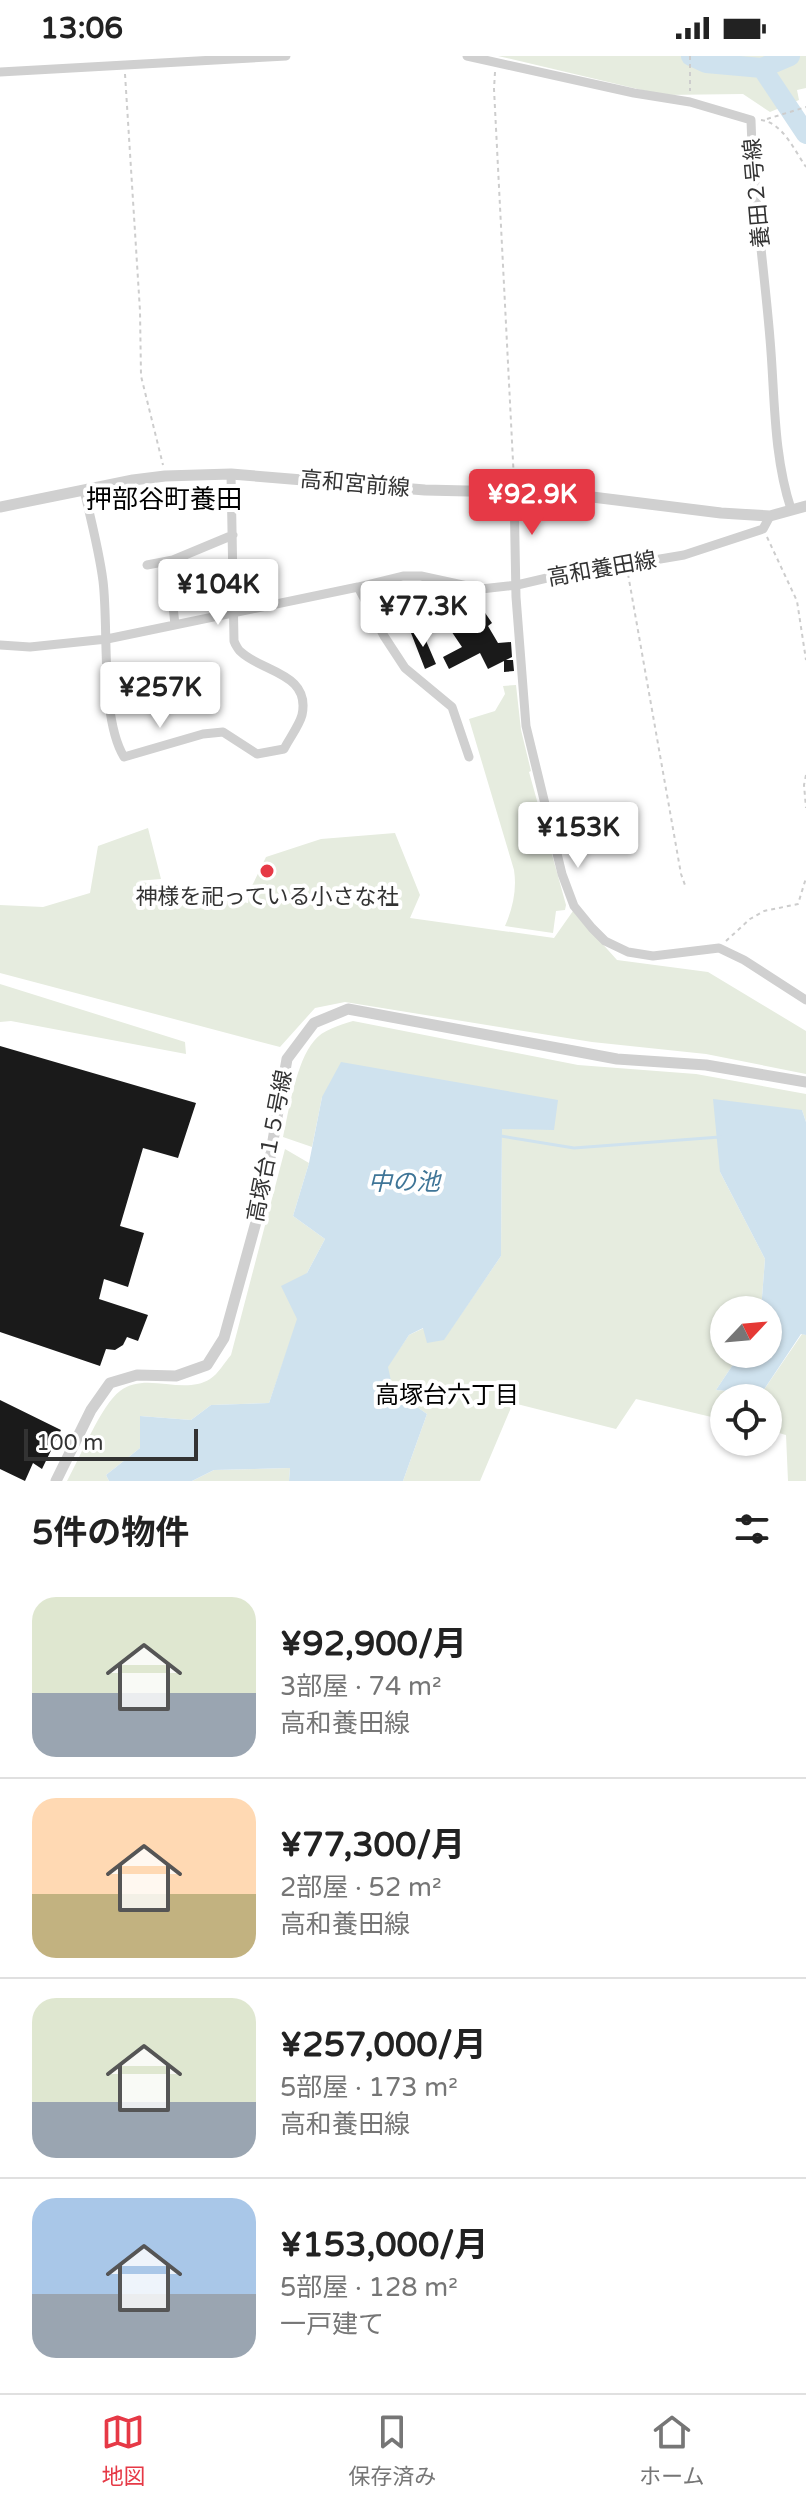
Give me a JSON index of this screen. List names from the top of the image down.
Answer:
{
  "streets": {
    "street": [
      "養田２号線",
      "高和宮前線",
      "高和養田線",
      "高塚台１５号線"
    ]
  },
  "crossings": [
    ["養田２号線", "高和宮前線"]
  ],
  "districts": ["押部谷町養田", "高塚台六丁目"],
  "water": ["中の池"],
  "places": ["神様を祀っている小さな社"],
  "scale_bar": "100 m",
  "north": "top right",
  "page": {
    "status": "13:06",
    "price": [
      "¥92.9K",
      "¥104K",
      "¥77.3K",
      "¥257K",
      "¥153K"
    ],
    "scale": "100 m",
    "heading": "5件の物件",
    "list": [
      {
        "name": "¥92,900/月",
        "note": "3部屋 · 74 m² · 高和養田線"
      },
      {
        "name": "¥77,300/月",
        "note": "2部屋 · 52 m² · 高和養田線"
      },
      {
        "name": "¥257,000/月",
        "note": "5部屋 · 173 m² · 高和養田線"
      },
      {
        "name": "¥153,000/月",
        "note": "5部屋 · 128 m² · 一戸建て"
      }
    ],
    "tabs": ["地図", "保存済み", "ホーム"]
  }
}
